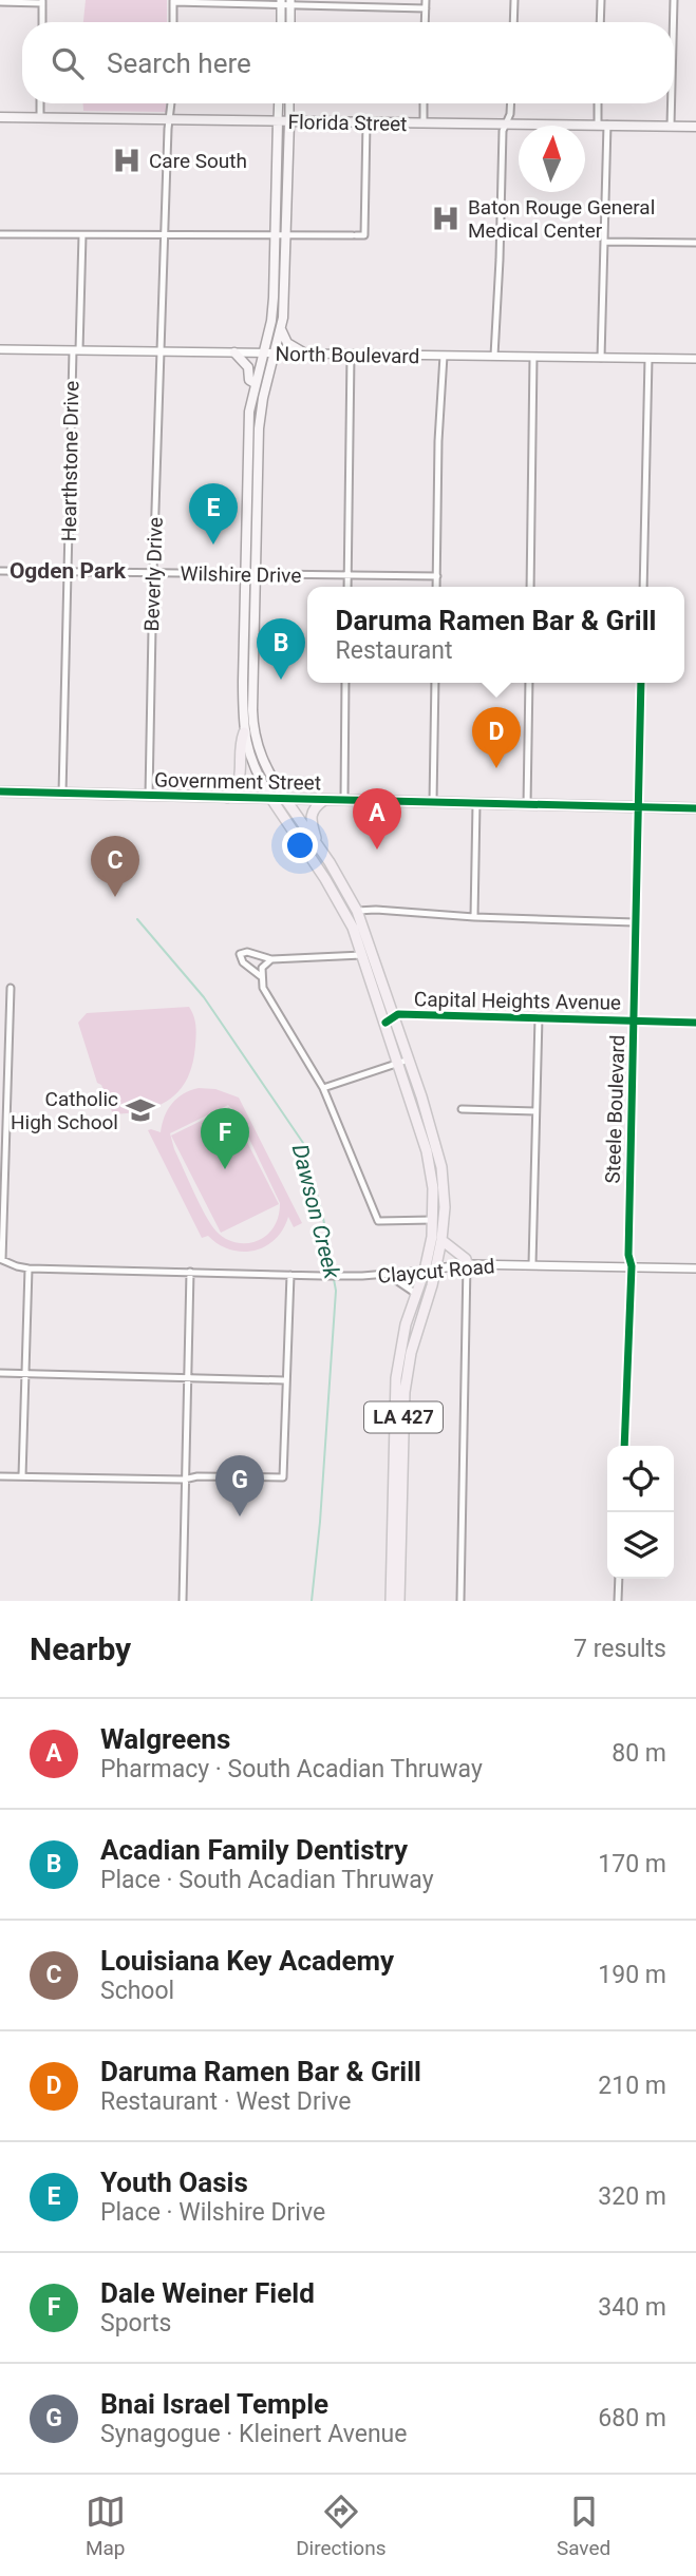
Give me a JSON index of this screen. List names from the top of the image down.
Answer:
{
  "streets": {
    "main road": ["Florida Street", "Government Street", "LA 427"],
    "street": [
      "North Boulevard",
      "Hearthstone Drive",
      "Beverly Drive",
      "Wilshire Drive",
      "Capital Heights Avenue",
      "Steele Boulevard",
      "Claycut Road"
    ]
  },
  "crossings": [
    ["Florida Street", "Beverly Drive"],
    ["North Boulevard", "Hearthstone Drive"],
    ["North Boulevard", "Beverly Drive"],
    ["North Boulevard", "LA 427"],
    ["Hearthstone Drive", "Wilshire Drive"],
    ["Hearthstone Drive", "Government Street"],
    ["Beverly Drive", "Wilshire Drive"],
    ["Beverly Drive", "Government Street"],
    ["Wilshire Drive", "LA 427"],
    ["Government Street", "Steele Boulevard"],
    ["Government Street", "LA 427"],
    ["Capital Heights Avenue", "Steele Boulevard"],
    ["Capital Heights Avenue", "LA 427"],
    ["Steele Boulevard", "Claycut Road"],
    ["Claycut Road", "LA 427"]
  ],
  "districts": ["Ogden Park"],
  "water": ["Dawson Creek"],
  "places": {
    "hospital": ["Care South", "Baton Rouge General Medical Center"],
    "school or university": ["Catholic High School"]
  },
  "north": "top",
  "page": {
    "search": "Search here",
    "pins": [
      "E",
      "B",
      "D",
      "A",
      "C",
      "F",
      "G"
    ],
    "popup": ["Daruma Ramen Bar & Grill", "Restaurant"],
    "heading": ["Nearby", "7 results"],
    "list": [
      {
        "mark": "A",
        "name": "Walgreens",
        "note": "Pharmacy · South Acadian Thruway",
        "value": "80 m"
      },
      {
        "mark": "B",
        "name": "Acadian Family Dentistry",
        "note": "Place · South Acadian Thruway",
        "value": "170 m"
      },
      {
        "mark": "C",
        "name": "Louisiana Key Academy",
        "note": "School",
        "value": "190 m"
      },
      {
        "mark": "D",
        "name": "Daruma Ramen Bar & Grill",
        "note": "Restaurant · West Drive",
        "value": "210 m"
      },
      {
        "mark": "E",
        "name": "Youth Oasis",
        "note": "Place · Wilshire Drive",
        "value": "320 m"
      },
      {
        "mark": "F",
        "name": "Dale Weiner Field",
        "note": "Sports",
        "value": "340 m"
      },
      {
        "mark": "G",
        "name": "Bnai Israel Temple",
        "note": "Synagogue · Kleinert Avenue",
        "value": "680 m"
      }
    ],
    "nav": ["Map", "Directions", "Saved"]
  }
}
